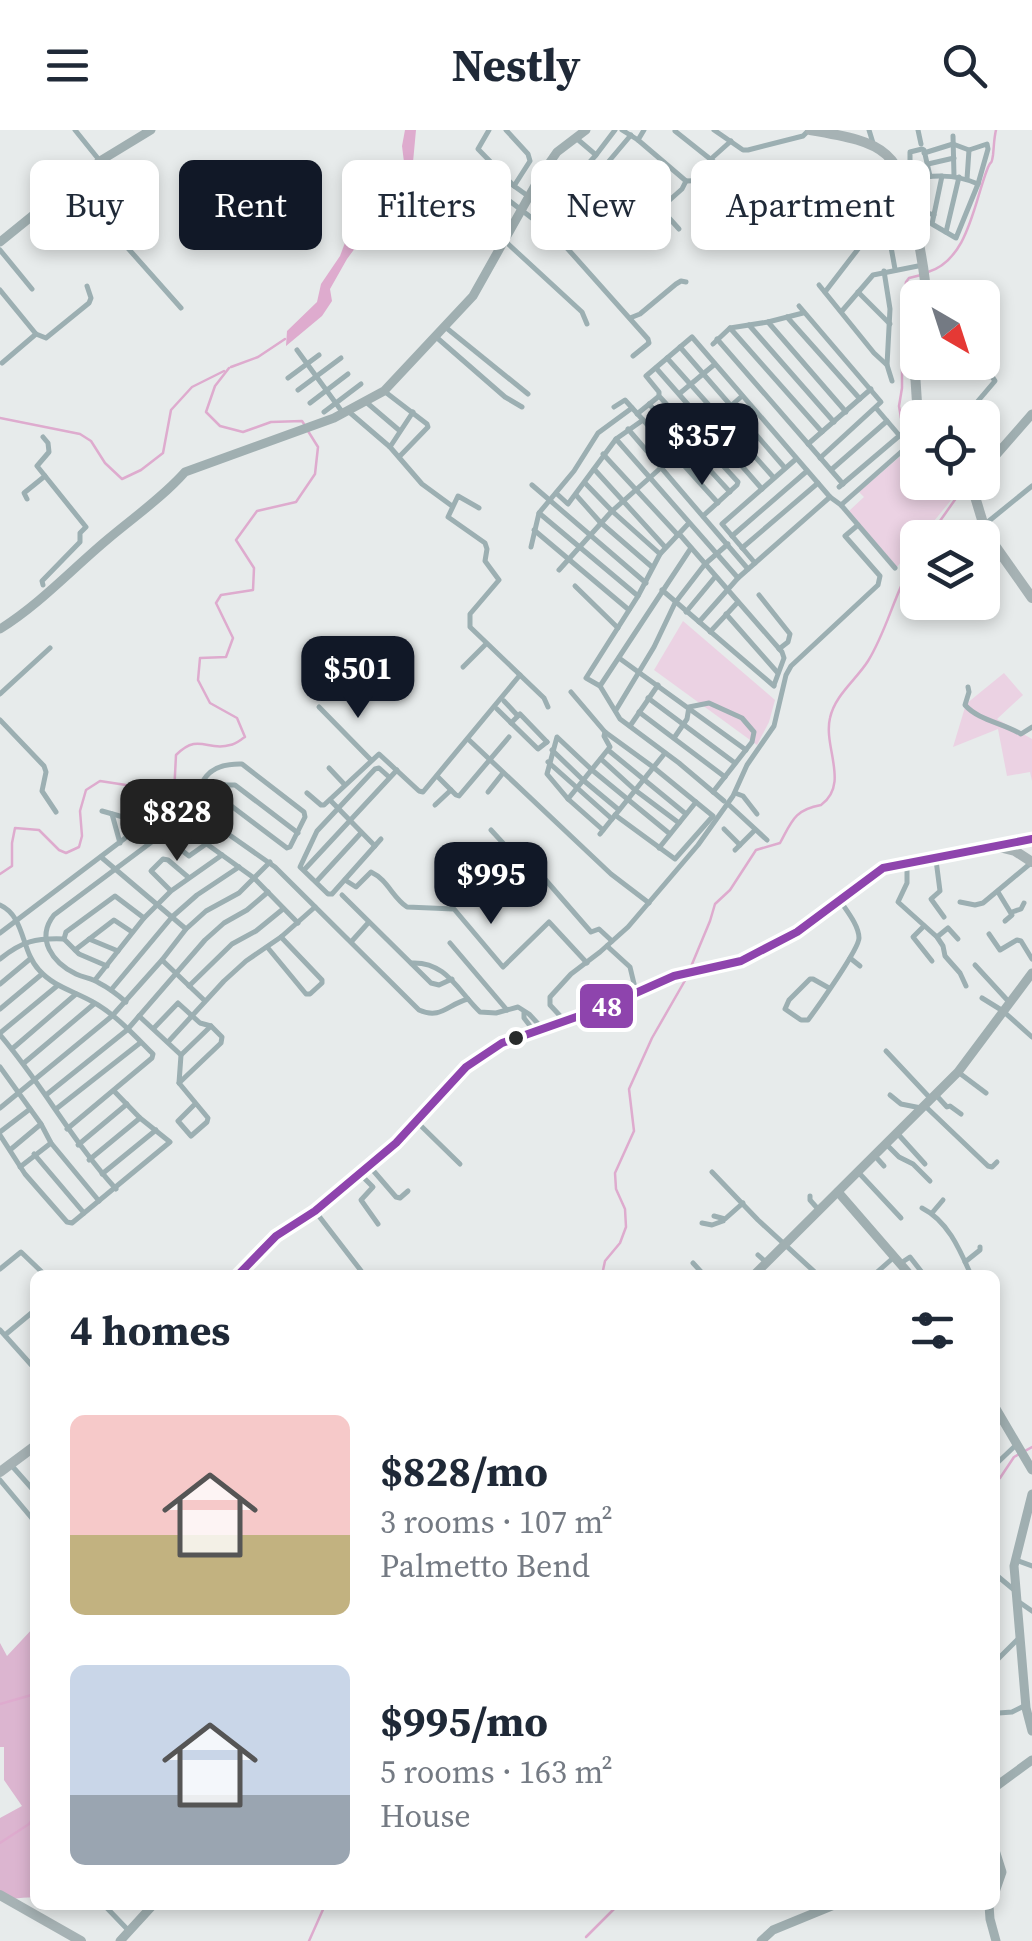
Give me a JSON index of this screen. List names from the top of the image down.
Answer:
{
  "lines": ["transit line 48"],
  "north": "bottom right",
  "page": {
    "header": "Nestly",
    "chip": [
      "Buy",
      "Rent",
      "Filters",
      "New",
      "Apartment"
    ],
    "price": [
      "$357",
      "$501",
      "$828",
      "$995"
    ],
    "heading": "4 homes",
    "list": [
      {
        "name": "$828/mo",
        "note": "3 rooms · 107 m² · Palmetto Bend"
      },
      {
        "name": "$995/mo",
        "note": "5 rooms · 163 m² · House"
      }
    ]
  }
}
